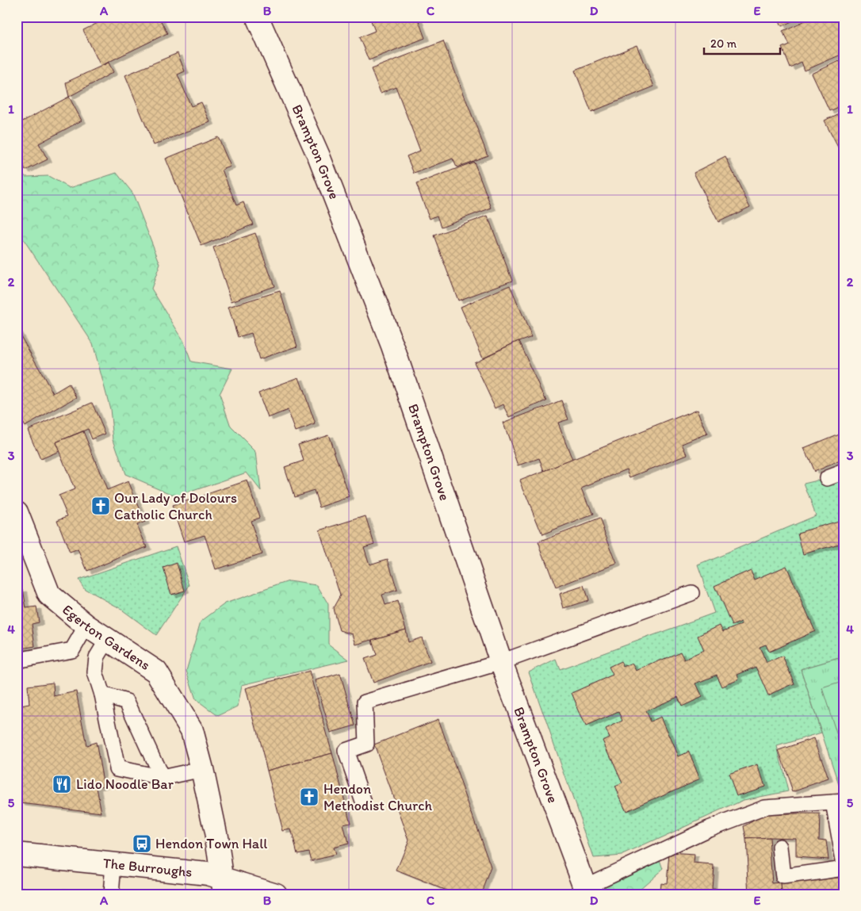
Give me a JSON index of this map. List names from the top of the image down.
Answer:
{
  "streets": {
    "street": ["Brampton Grove", "Egerton Gardens", "The Burroughs"]
  },
  "crossings": [
    ["Egerton Gardens", "The Burroughs"]
  ],
  "places": {
    "church": ["Our Lady of Dolours Catholic Church", "Hendon Methodist Church"],
    "restaurant": ["Lido Noodle Bar"],
    "bus stop": ["Hendon Town Hall"]
  },
  "scale_bar": "20 m",
  "grid": {
    "columns": [
      "A",
      "B",
      "C",
      "D",
      "E"
    ],
    "rows": [
      "1",
      "2",
      "3",
      "4",
      "5"
    ]
  }
}
